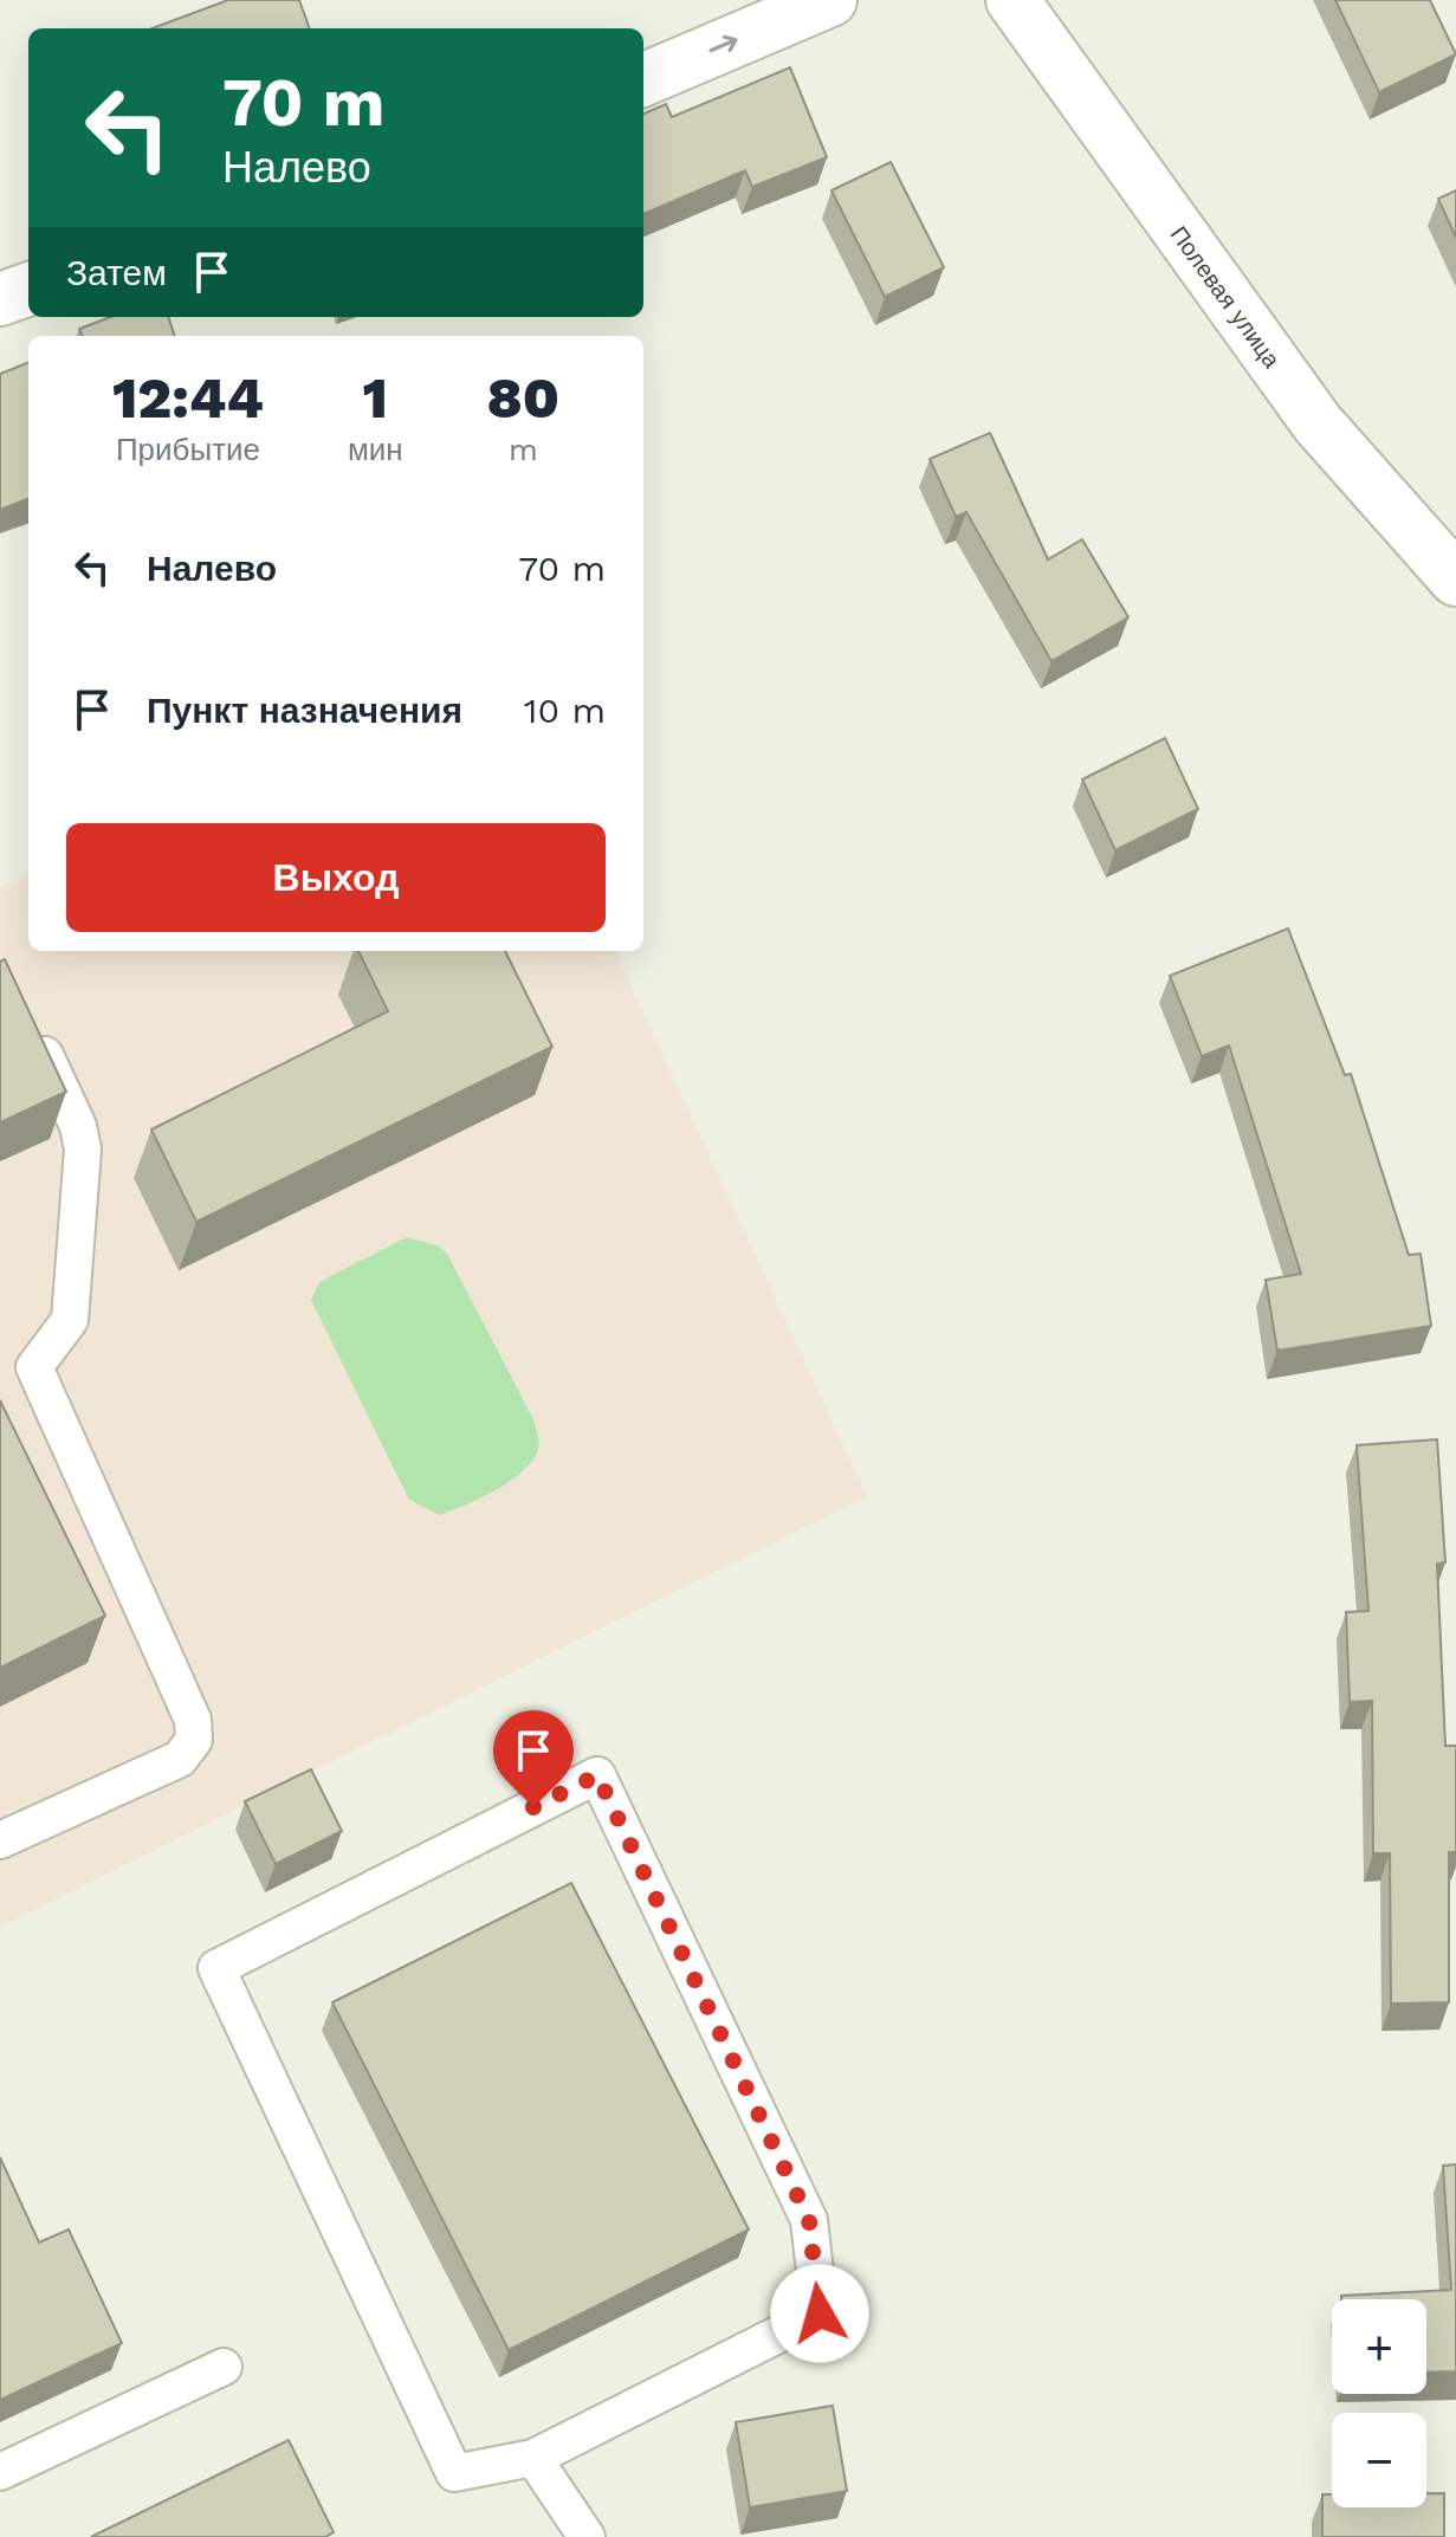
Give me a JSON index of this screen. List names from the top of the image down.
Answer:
{
  "streets": {
    "street": ["Полевая улица"]
  },
  "page": {
    "turn": ["70 m", "Налево"],
    "then": "Затем",
    "eta": [
      "12:44",
      "Прибытие",
      "1",
      "мин",
      "80",
      "m"
    ],
    "list": [
      {
        "name": "Налево",
        "value": "70 m"
      },
      {
        "name": "Пункт назначения",
        "value": "10 m"
      }
    ],
    "buttons": "Выход",
    "map_buttons": ["+", "−"]
  }
}
